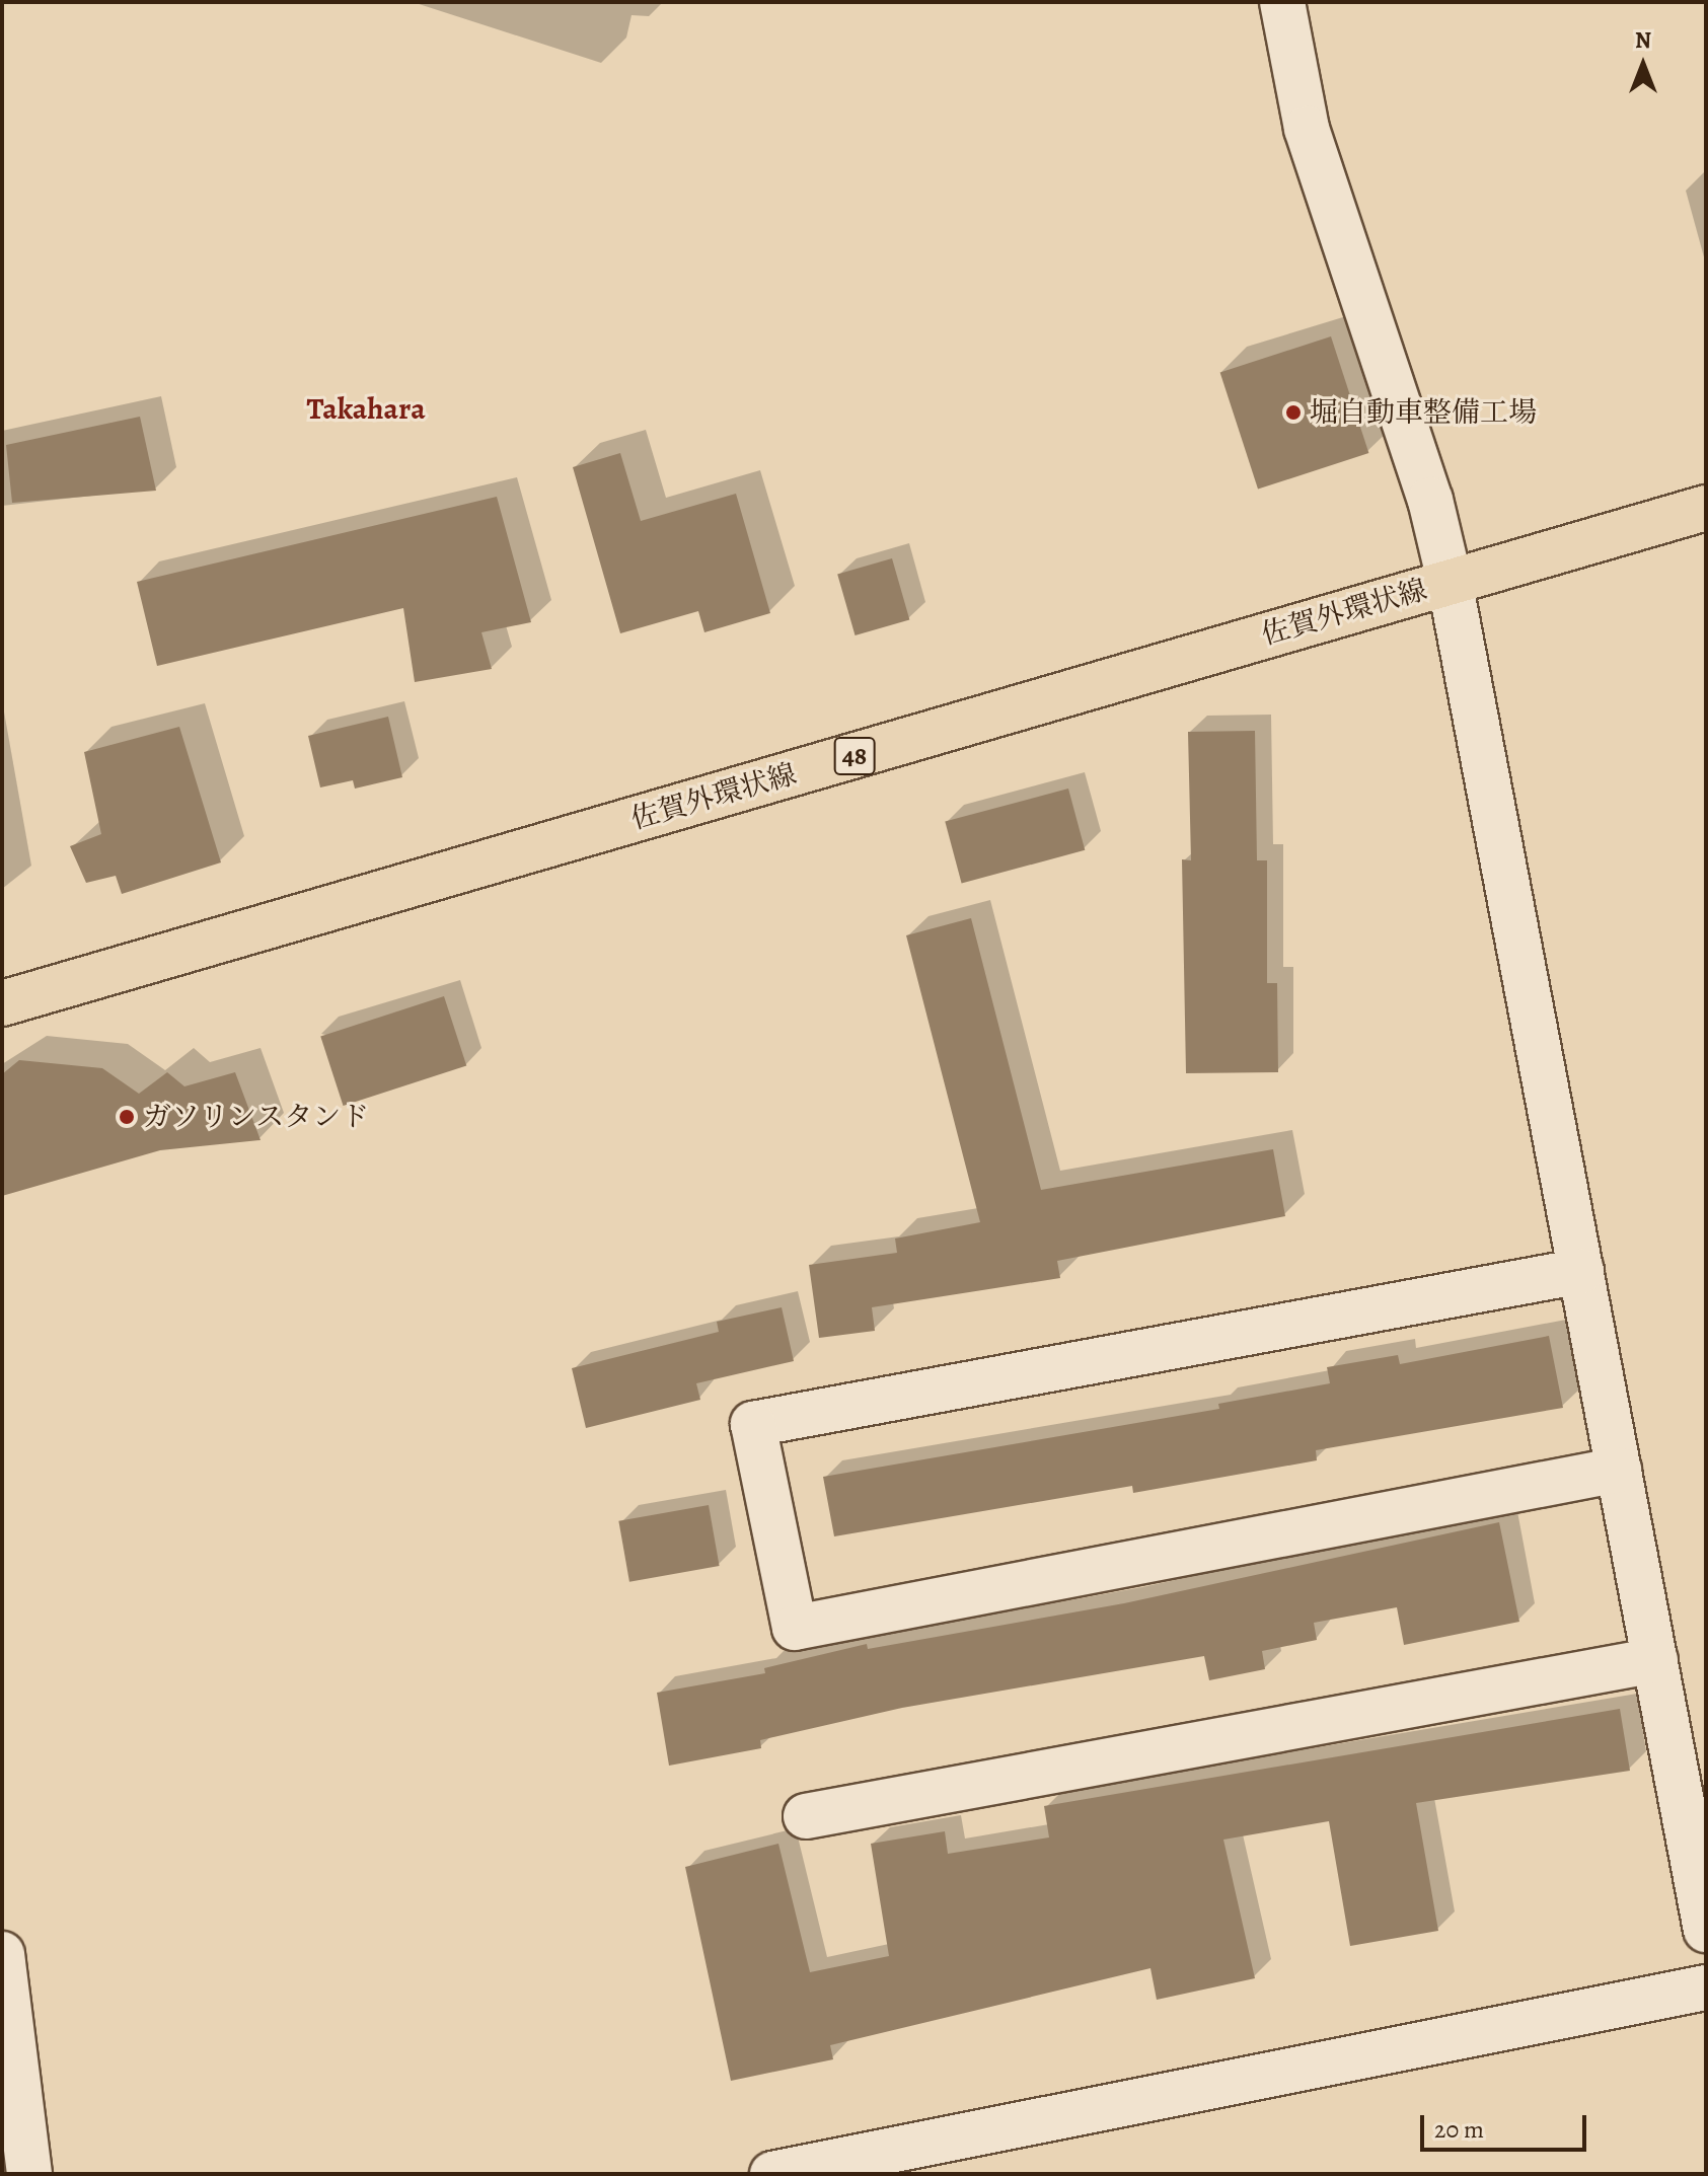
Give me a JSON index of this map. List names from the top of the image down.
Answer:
{
  "streets": {
    "main road": ["佐賀外環状線", "48"]
  },
  "districts": ["Takahara"],
  "places": ["堀自動車整備工場", "ガソリンスタンド"],
  "scale_bar": "20 m",
  "north": "top"
}
